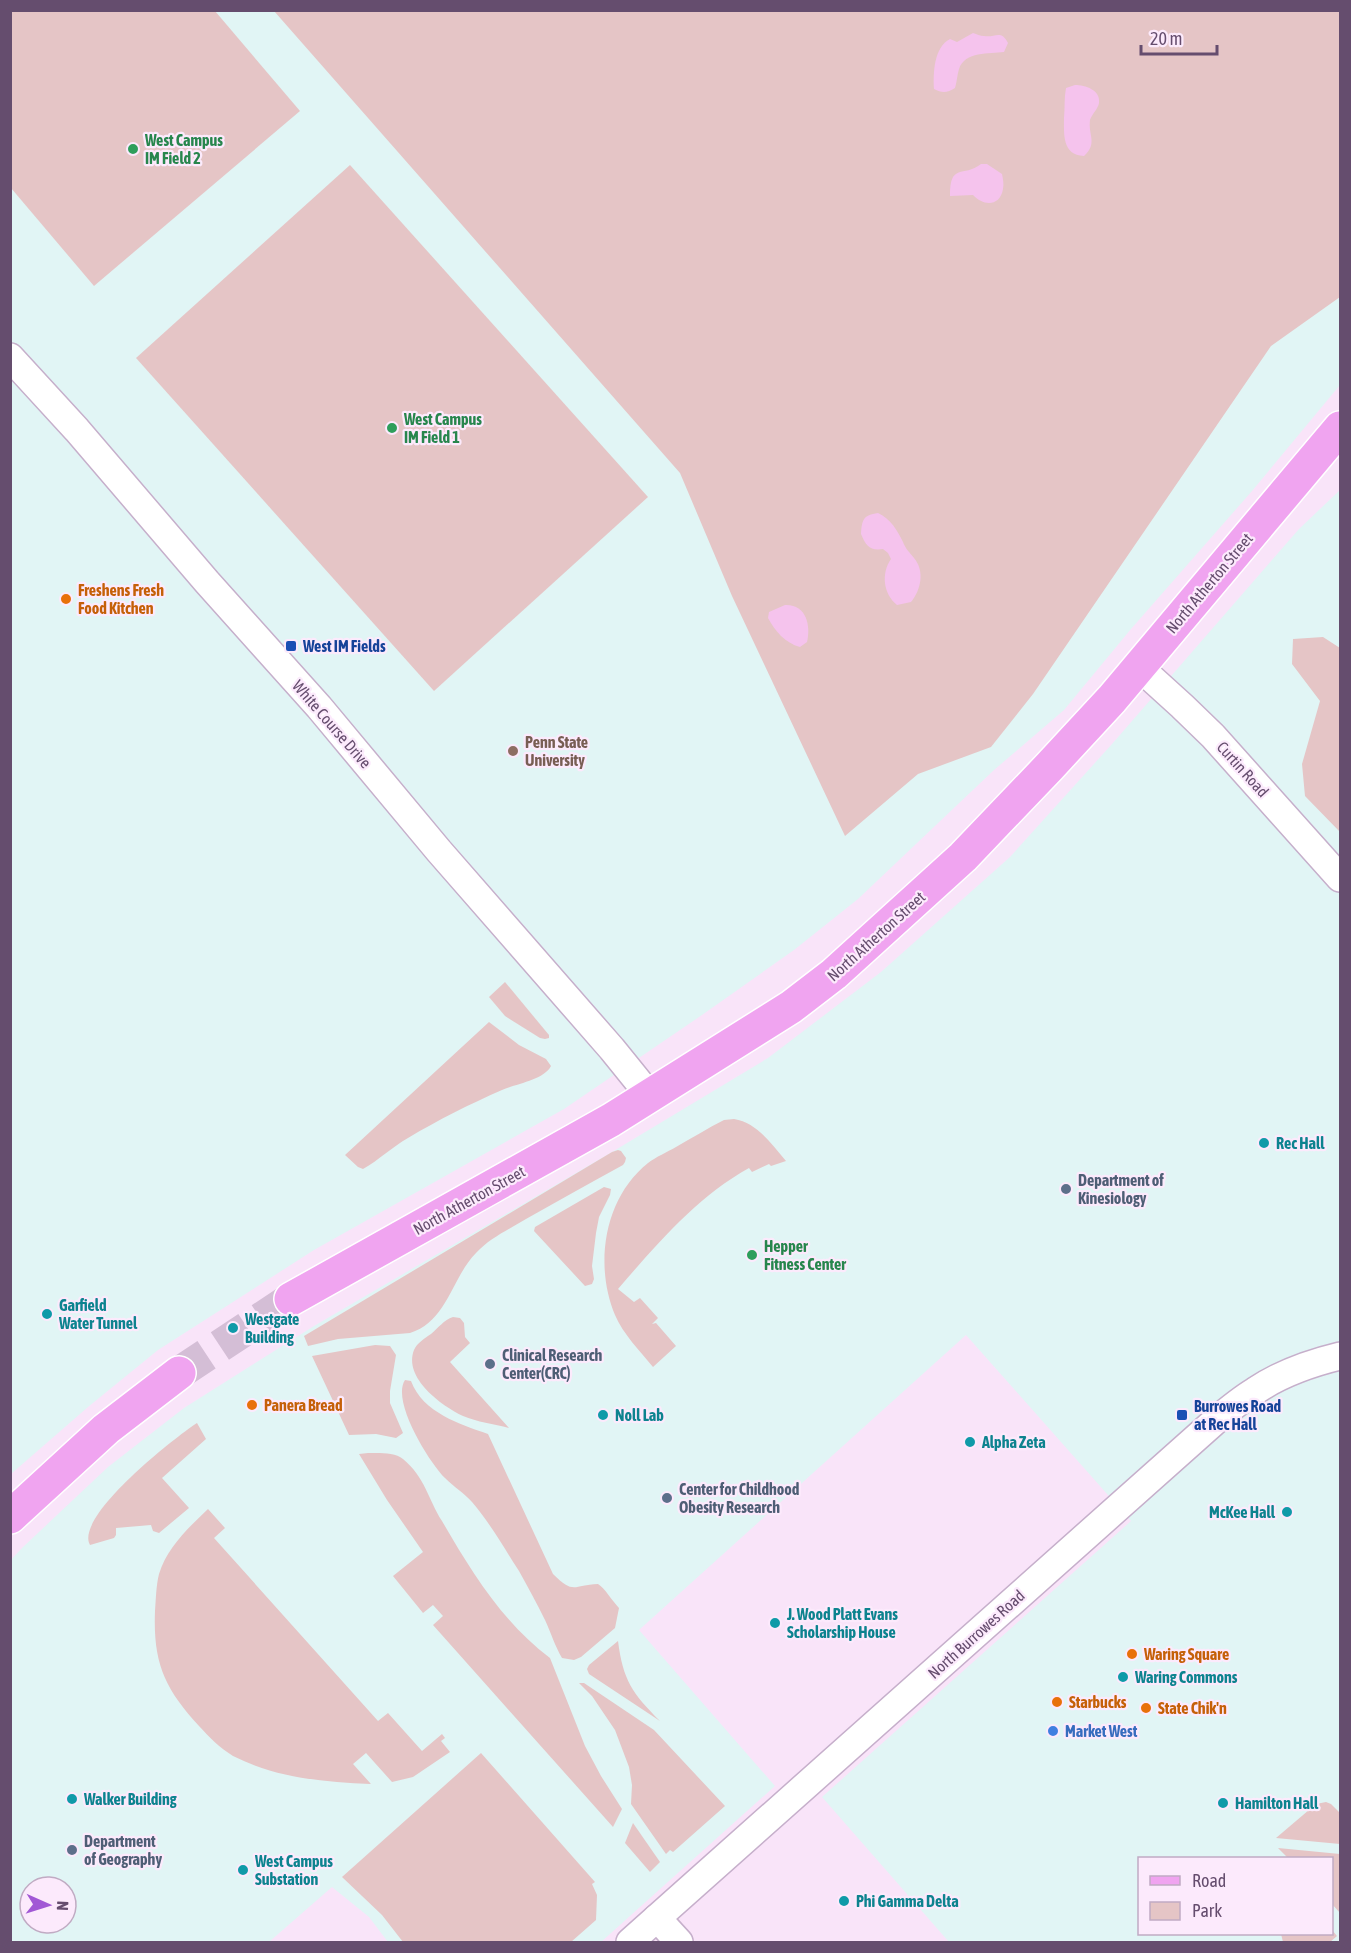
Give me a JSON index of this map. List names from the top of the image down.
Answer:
{
  "streets": {
    "main road": ["North Atherton Street"],
    "street": ["White Course Drive", "Curtin Road", "North Burrowes Road"]
  },
  "crossings": [
    ["North Atherton Street", "White Course Drive"],
    ["North Atherton Street", "Curtin Road"]
  ],
  "places": {
    "other": [
      "West Campus IM Field 2",
      "West Campus IM Field 1",
      "Freshens Fresh Food Kitchen",
      "Penn State University",
      "Rec Hall",
      "Department of Kinesiology",
      "Hepper Fitness Center",
      "Garfield Water Tunnel",
      "Westgate Building",
      "Clinical Research Center(CRC)",
      "Panera Bread",
      "Noll Lab",
      "Alpha Zeta",
      "Center for Childhood Obesity Research",
      "McKee Hall",
      "J. Wood Platt Evans Scholarship House",
      "Waring Square",
      "Waring Commons",
      "Starbucks",
      "State Chik'n",
      "Market West",
      "Walker Building",
      "Hamilton Hall",
      "Department of Geography",
      "West Campus Substation",
      "Phi Gamma Delta"
    ],
    "transit": ["West IM Fields", "Burrowes Road at Rec Hall"]
  },
  "legend": ["Road", "Park"],
  "scale_bar": "20 m",
  "north": "right"
}
